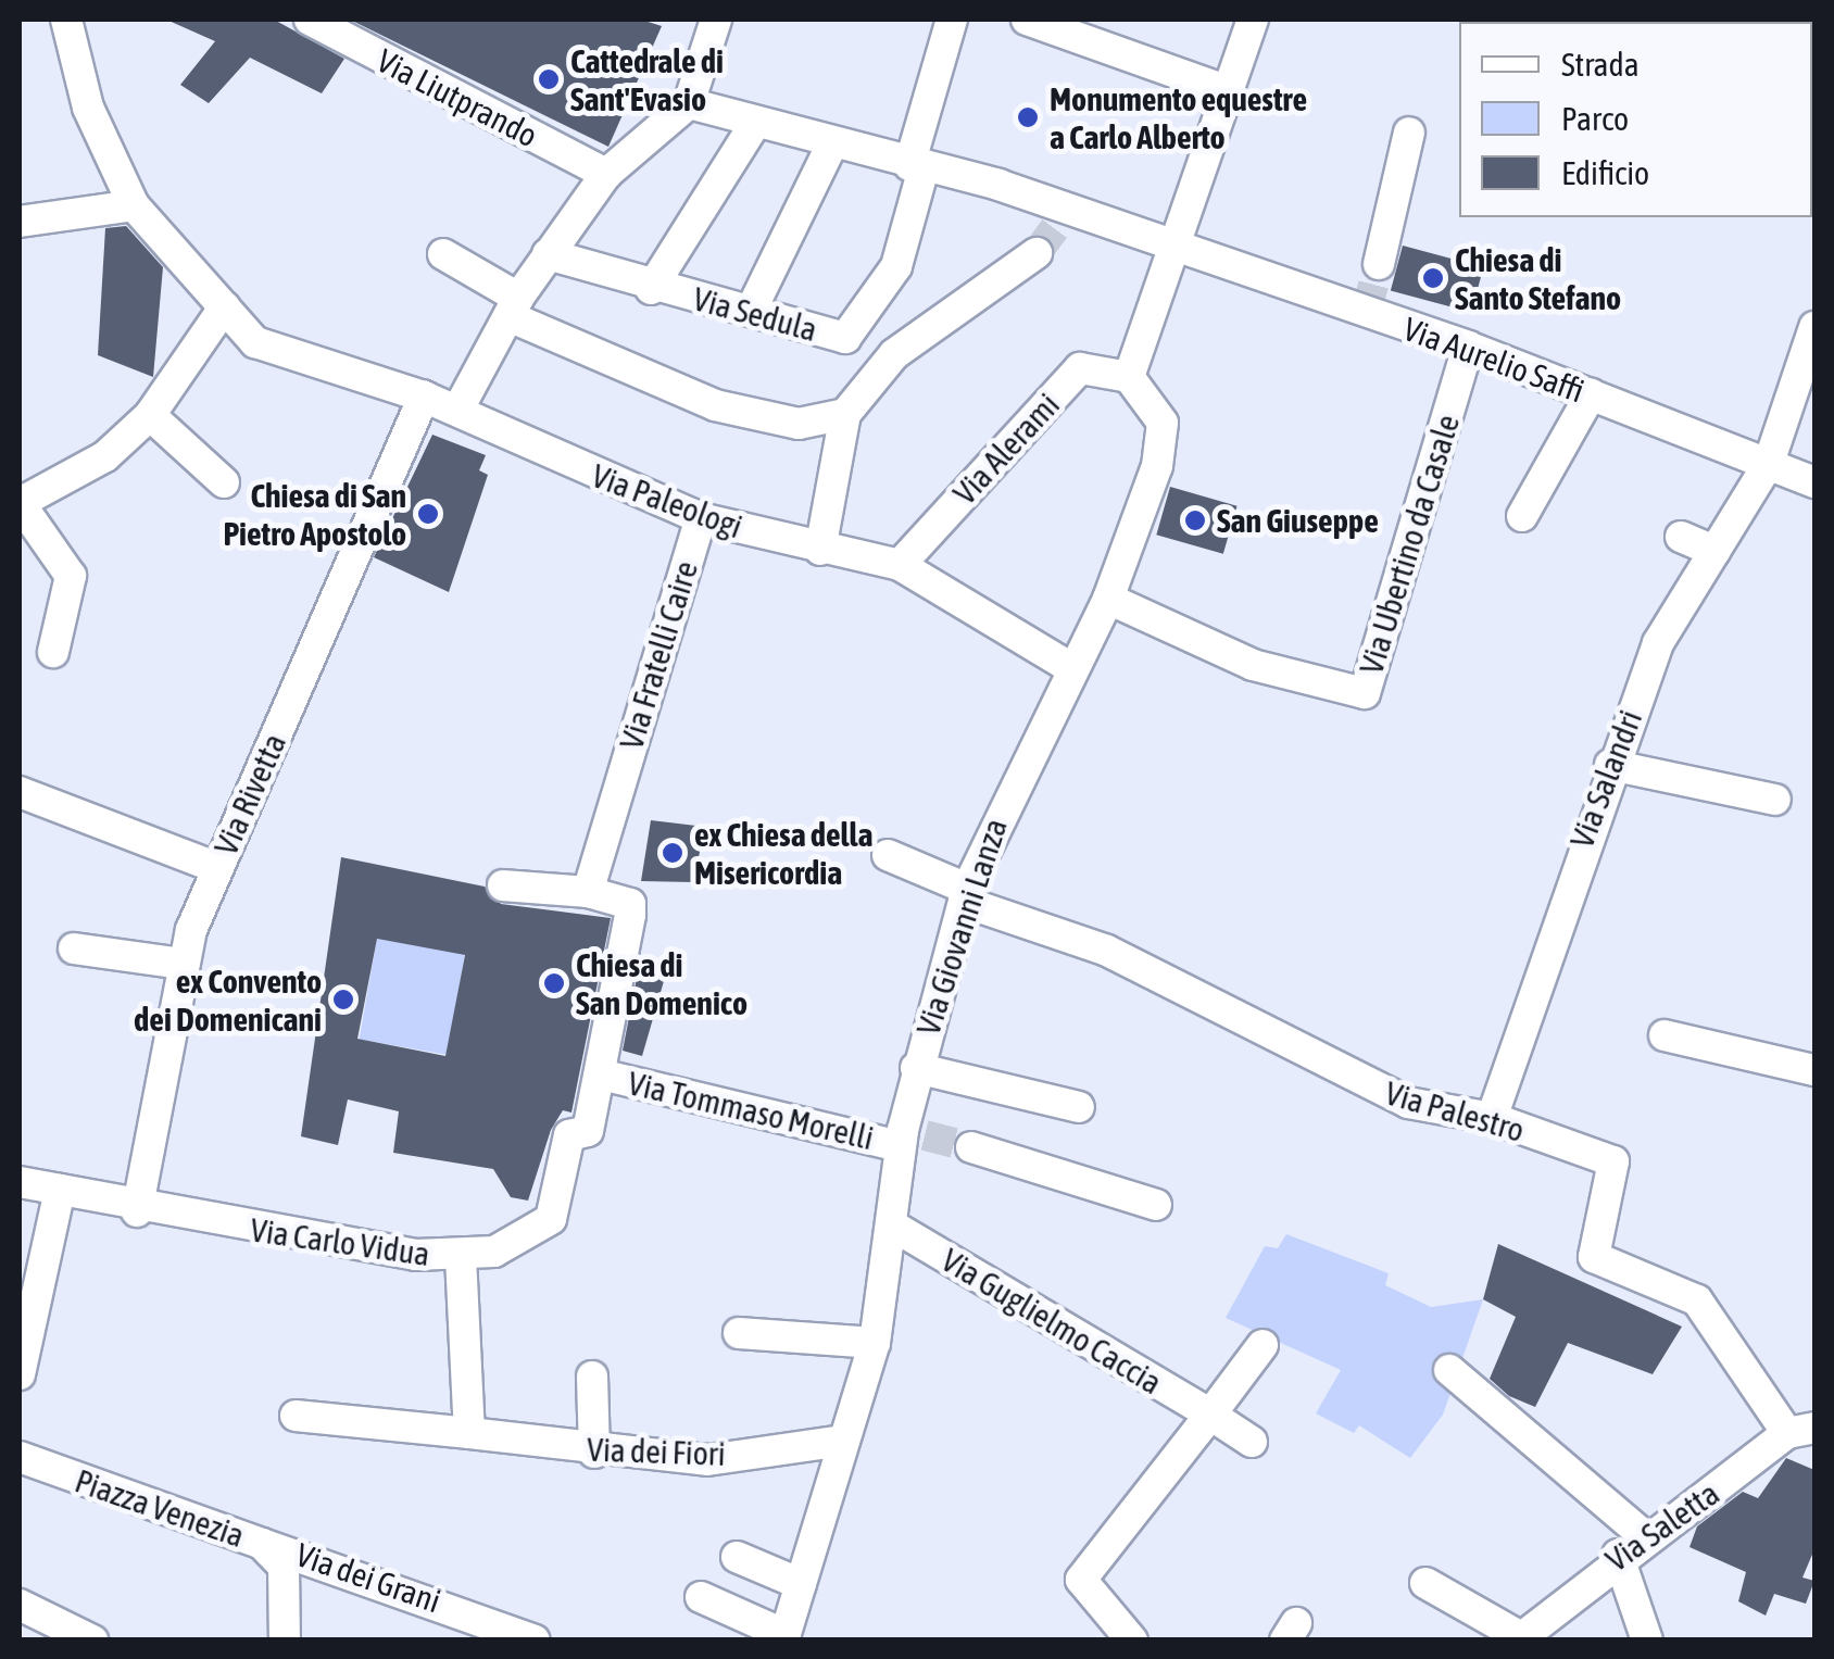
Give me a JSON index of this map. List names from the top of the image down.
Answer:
{
  "streets": {
    "street": [
      "Via Liutprando",
      "Via Sedula",
      "Via Aurelio Saffi",
      "Via Alerami",
      "Via Paleologi",
      "Via Ubertino da Casale",
      "Via Fratelli Caire",
      "Via Salandri",
      "Via Rivetta",
      "Via Giovanni Lanza",
      "Via Tommaso Morelli",
      "Via Palestro",
      "Via Carlo Vidua",
      "Via Guglielmo Caccia",
      "Via dei Fiori",
      "Piazza Venezia",
      "Via Saletta",
      "Via dei Grani"
    ]
  },
  "crossings": [
    ["Via Sedula", "Via Aurelio Saffi"],
    ["Via Aurelio Saffi", "Via Ubertino da Casale"],
    ["Via Aurelio Saffi", "Via Salandri"],
    ["Via Alerami", "Via Paleologi"],
    ["Via Alerami", "Via Giovanni Lanza"],
    ["Via Paleologi", "Via Fratelli Caire"],
    ["Via Paleologi", "Via Rivetta"],
    ["Via Paleologi", "Via Giovanni Lanza"],
    ["Via Ubertino da Casale", "Via Giovanni Lanza"],
    ["Via Salandri", "Via Palestro"],
    ["Via Rivetta", "Via Carlo Vidua"],
    ["Via Giovanni Lanza", "Via Tommaso Morelli"],
    ["Via Giovanni Lanza", "Via Palestro"],
    ["Via Giovanni Lanza", "Via Guglielmo Caccia"],
    ["Via Giovanni Lanza", "Via dei Fiori"],
    ["Via Tommaso Morelli", "Via Carlo Vidua"],
    ["Via Palestro", "Via Saletta"],
    ["Piazza Venezia", "Via dei Grani"]
  ],
  "places": [
    "Cattedrale di Sant'Evasio",
    "Monumento equestre a Carlo Alberto",
    "Chiesa di Santo Stefano",
    "Chiesa di San Pietro Apostolo",
    "San Giuseppe",
    "ex Chiesa della Misericordia",
    "Chiesa di San Domenico",
    "ex Convento dei Domenicani"
  ],
  "legend": ["Strada", "Parco", "Edificio"]
}
